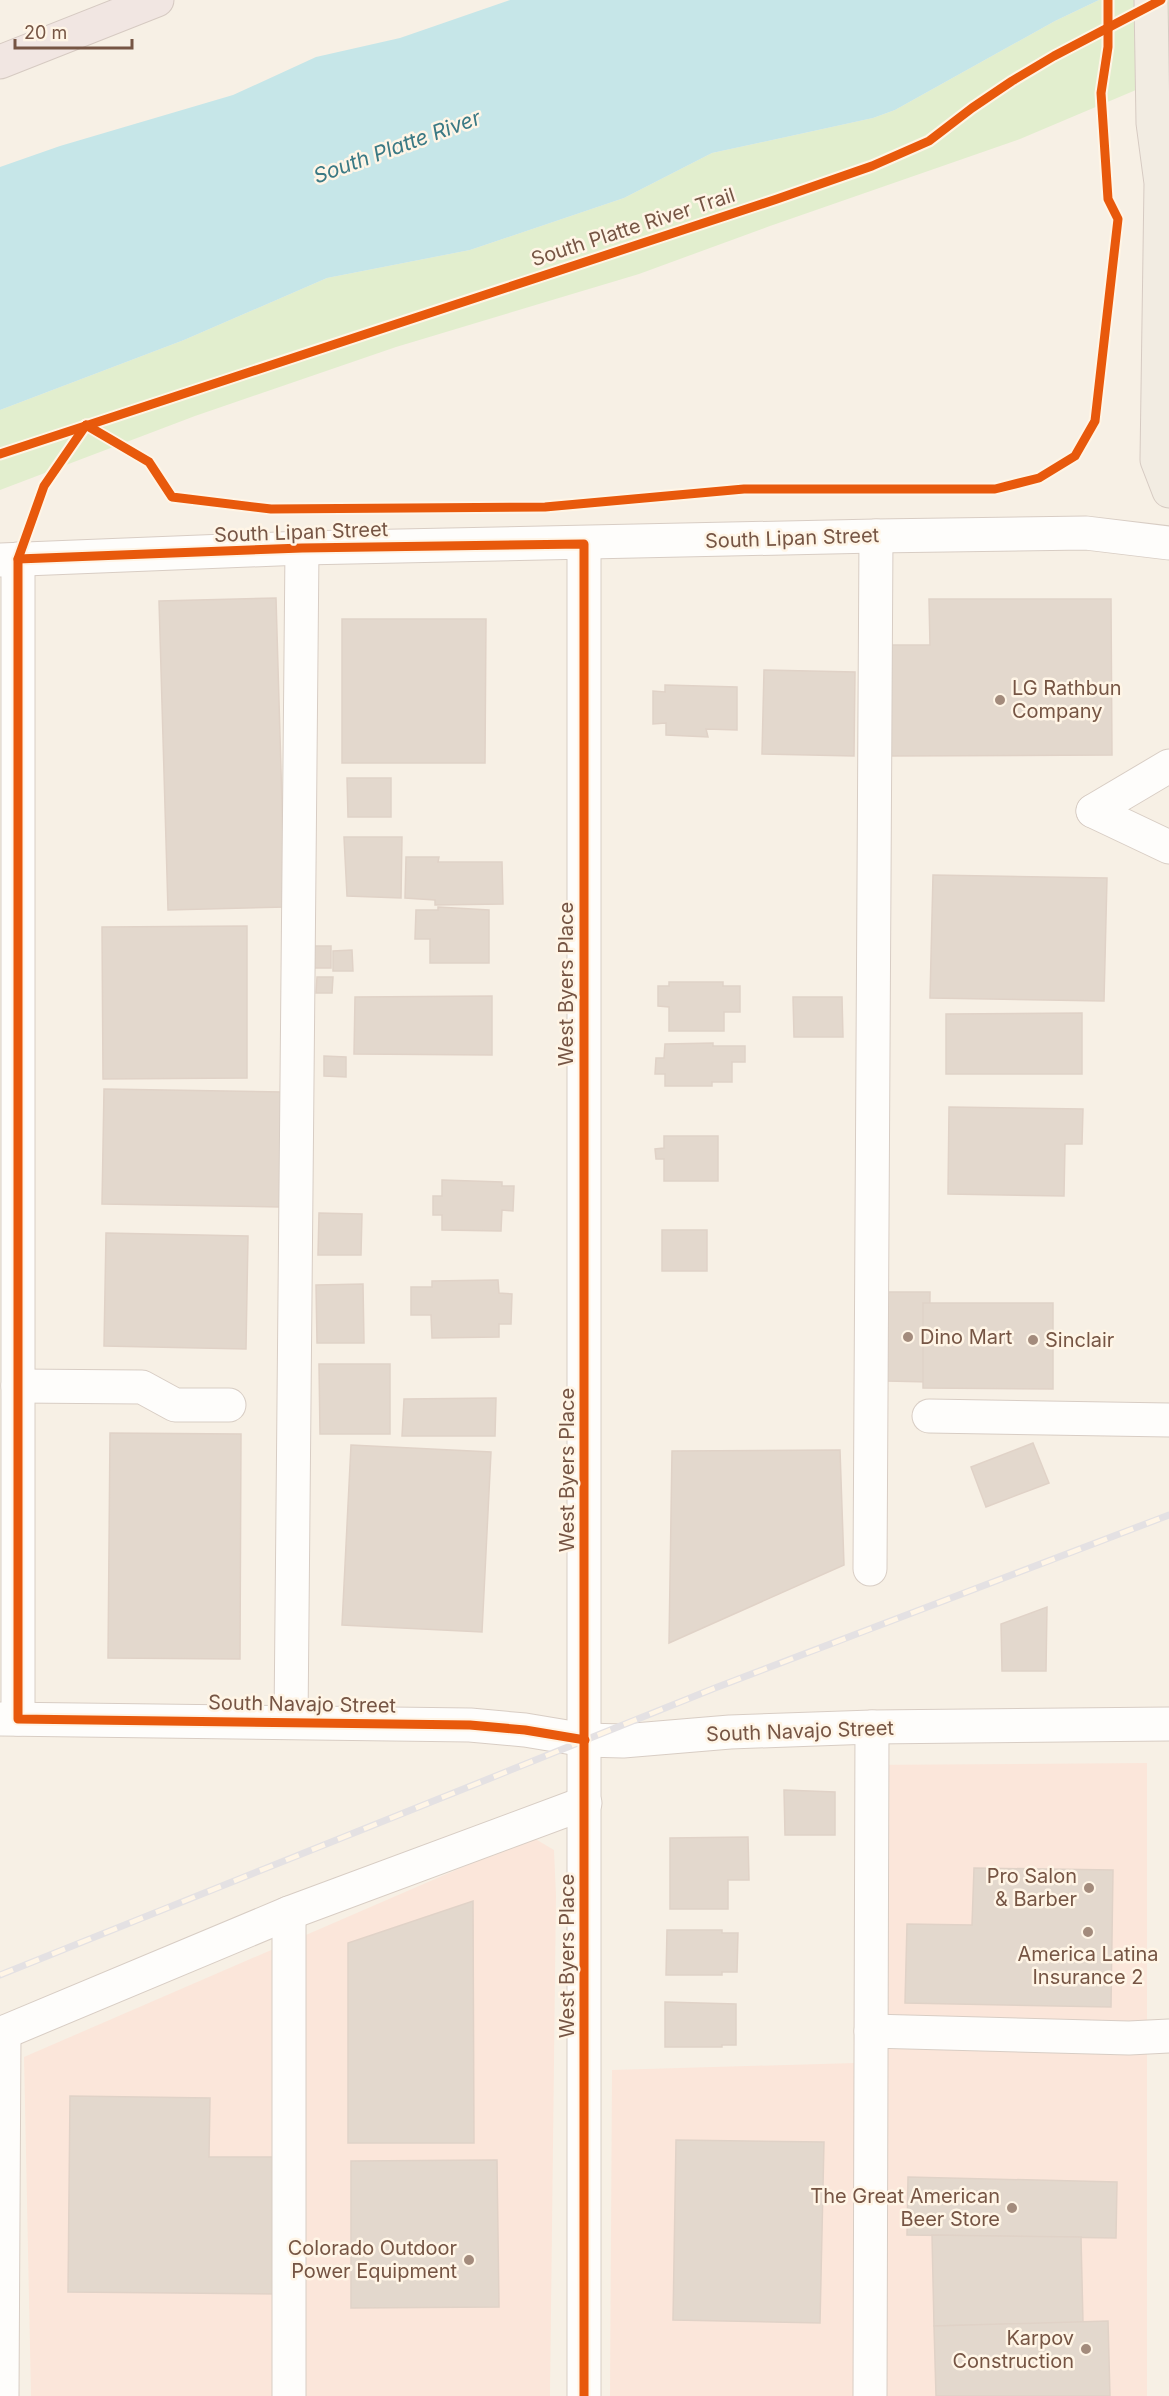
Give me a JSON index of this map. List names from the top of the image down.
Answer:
{
  "streets": {
    "street": ["South Lipan Street", "West Byers Place", "South Navajo Street"],
    "cycle path": ["South Platte River Trail"]
  },
  "crossings": [
    ["South Lipan Street", "West Byers Place"],
    ["West Byers Place", "South Navajo Street"]
  ],
  "water": ["South Platte River"],
  "places": [
    "LG Rathbun Company",
    "Dino Mart",
    "Sinclair",
    "Pro Salon & Barber",
    "America Latina Insurance 2",
    "The Great American Beer Store",
    "Colorado Outdoor Power Equipment",
    "Karpov Construction"
  ],
  "scale_bar": "20 m"
}
